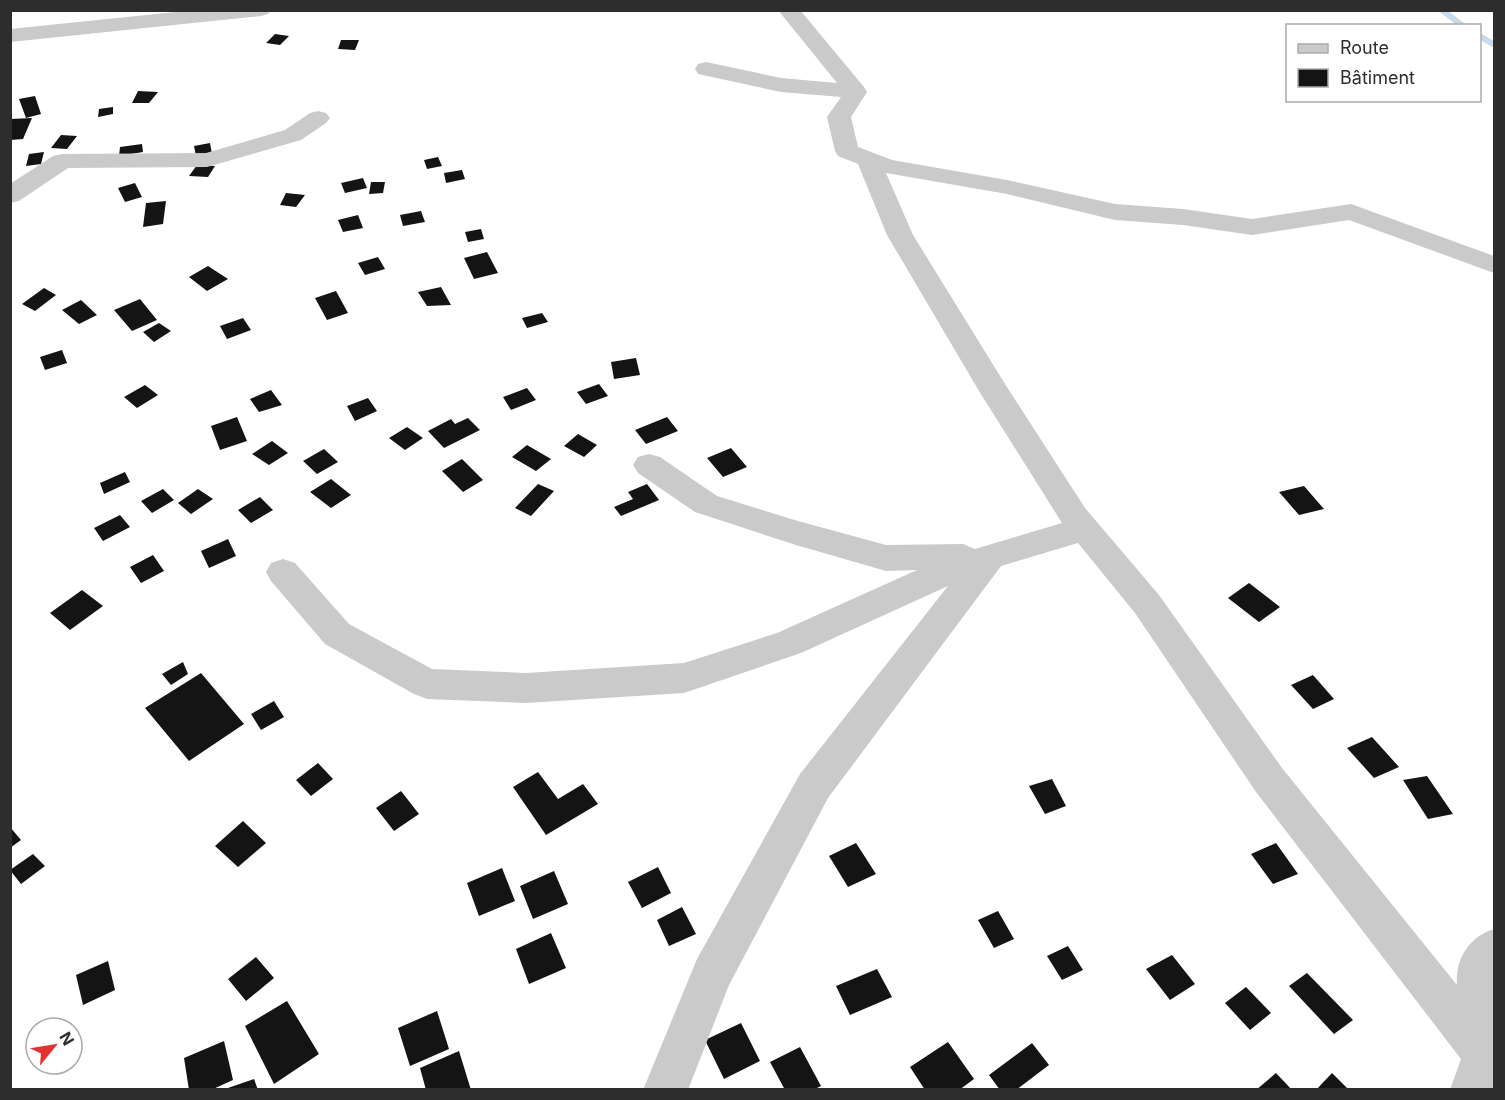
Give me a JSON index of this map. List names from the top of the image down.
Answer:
{
  "legend": ["Route", "Bâtiment"],
  "north": "top right"
}
